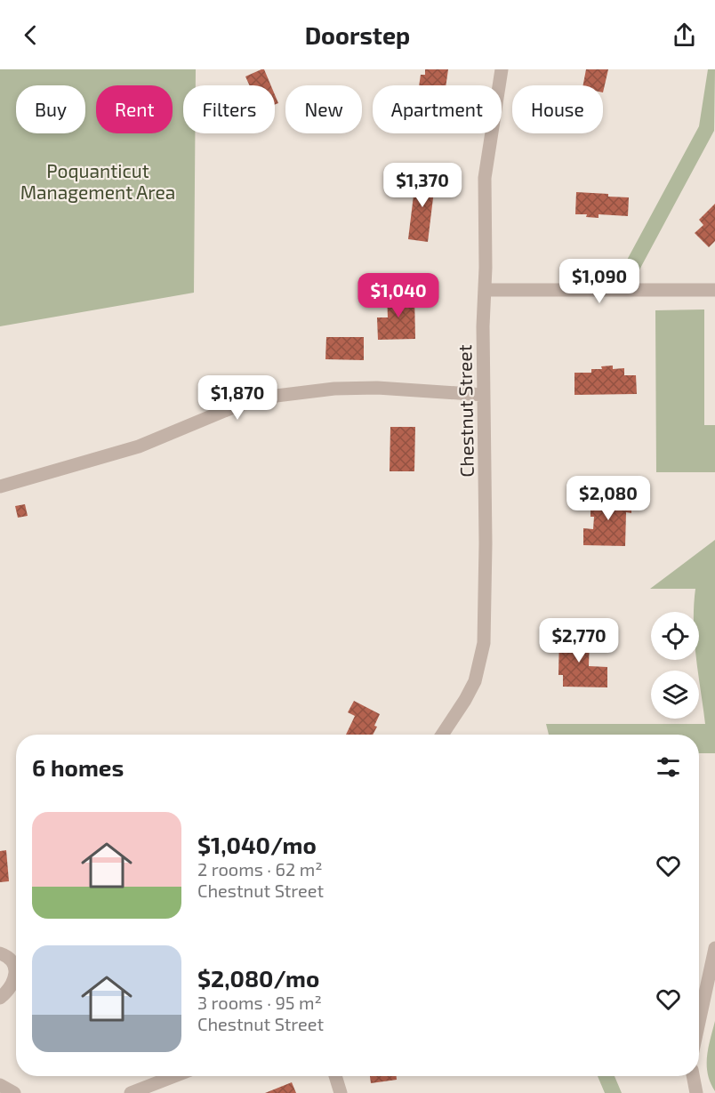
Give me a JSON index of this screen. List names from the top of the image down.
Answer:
{
  "streets": {
    "street": ["Chestnut Street"]
  },
  "parks": ["Poquanticut Management Area"],
  "page": {
    "header": "Doorstep",
    "chip": [
      "Buy",
      "Rent",
      "Filters",
      "New",
      "Apartment",
      "House"
    ],
    "price": [
      "$1,370",
      "$1,090",
      "$1,040",
      "$1,870",
      "$2,080",
      "$2,770"
    ],
    "heading": "6 homes",
    "list": [
      {
        "name": "$1,040/mo",
        "note": "2 rooms · 62 m² · Chestnut Street"
      },
      {
        "name": "$2,080/mo",
        "note": "3 rooms · 95 m² · Chestnut Street"
      }
    ]
  }
}
